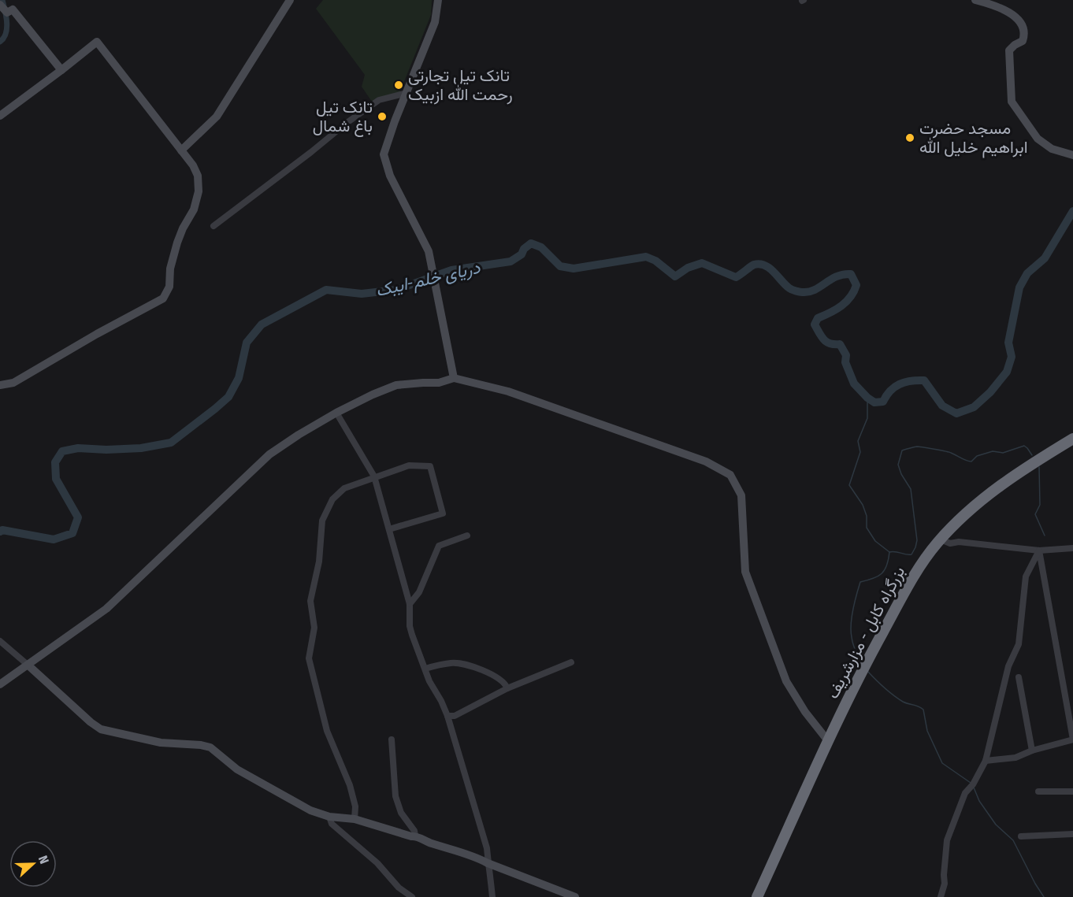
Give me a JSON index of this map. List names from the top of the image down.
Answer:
{
  "streets": {
    "highway": ["بزرگراه کابل - مزارشریف"]
  },
  "water": ["دریای خلم-ایبک"],
  "places": ["تانک تیل تجارتی رحمت الله ازبیک", "تانک تیل باغ شمال", "مسجد حضرت ابراهیم خلیل الله"],
  "north": "right"
}
